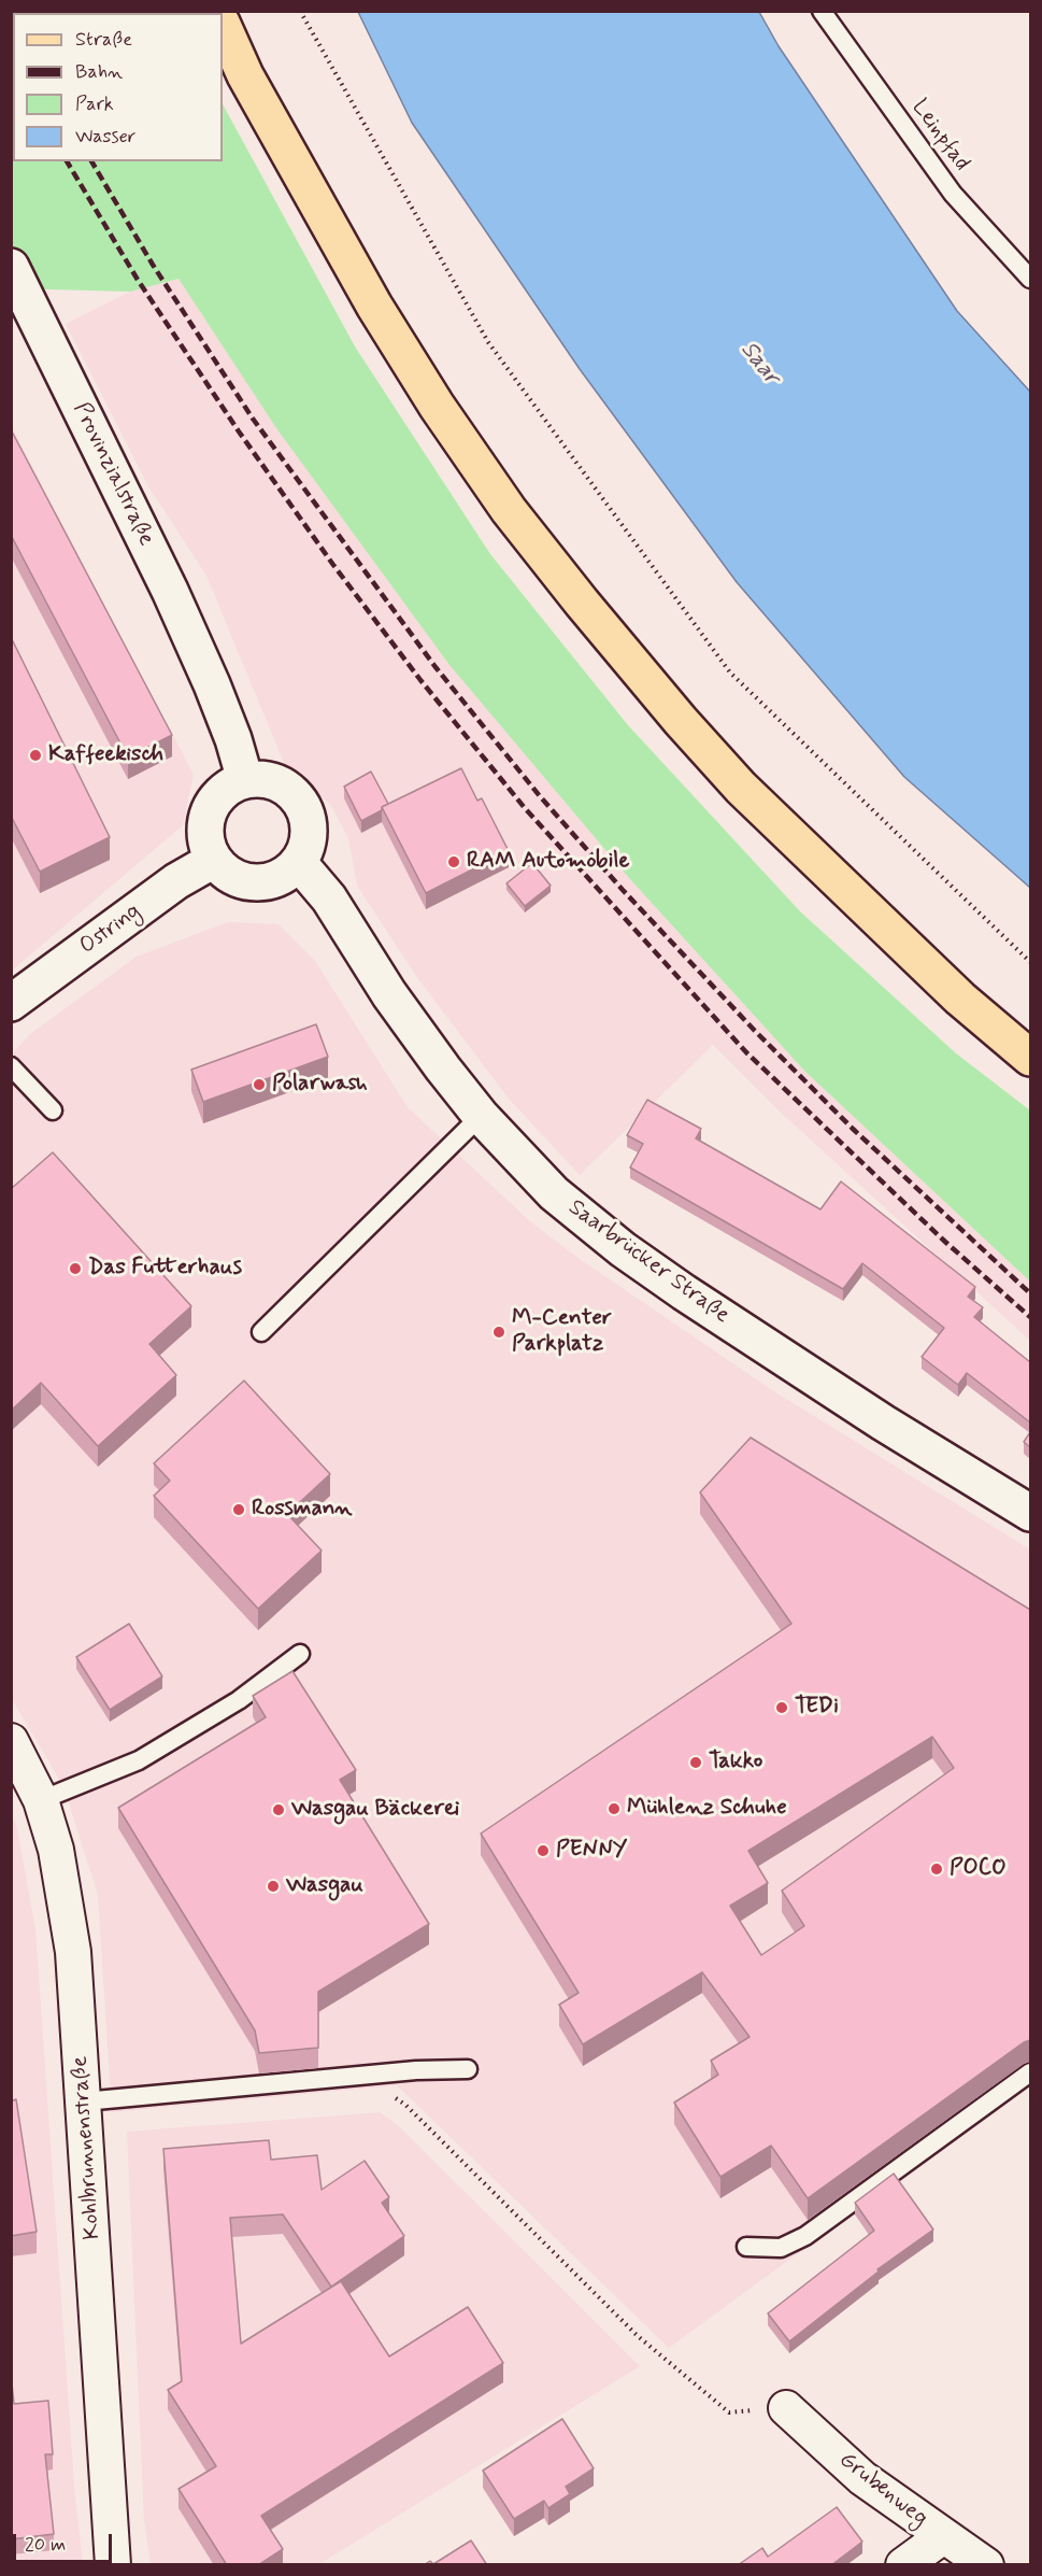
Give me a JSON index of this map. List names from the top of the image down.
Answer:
{
  "streets": {
    "street": [
      "Provinzialstraße",
      "Ostring",
      "Saarbrücker Straße",
      "Kohlbrunnenstraße",
      "Grubenweg"
    ],
    "lane": ["Leinpfad"]
  },
  "crossings": [
    ["Provinzialstraße", "Ostring"],
    ["Provinzialstraße", "Saarbrücker Straße"],
    ["Ostring", "Saarbrücker Straße"]
  ],
  "water": ["Saar"],
  "places": [
    "Kaffeekisch",
    "RAM Automobile",
    "Polarwash",
    "Das Futterhaus",
    "M-Center Parkplatz",
    "Rossmann",
    "TEDi",
    "Takko",
    "Mühlenz Schuhe",
    "Wasgau Bäckerei",
    "PENNY",
    "POCO",
    "Wasgau"
  ],
  "legend": [
    "Straße",
    "Bahn",
    "Park",
    "Wasser"
  ],
  "scale_bar": "20 m"
}
